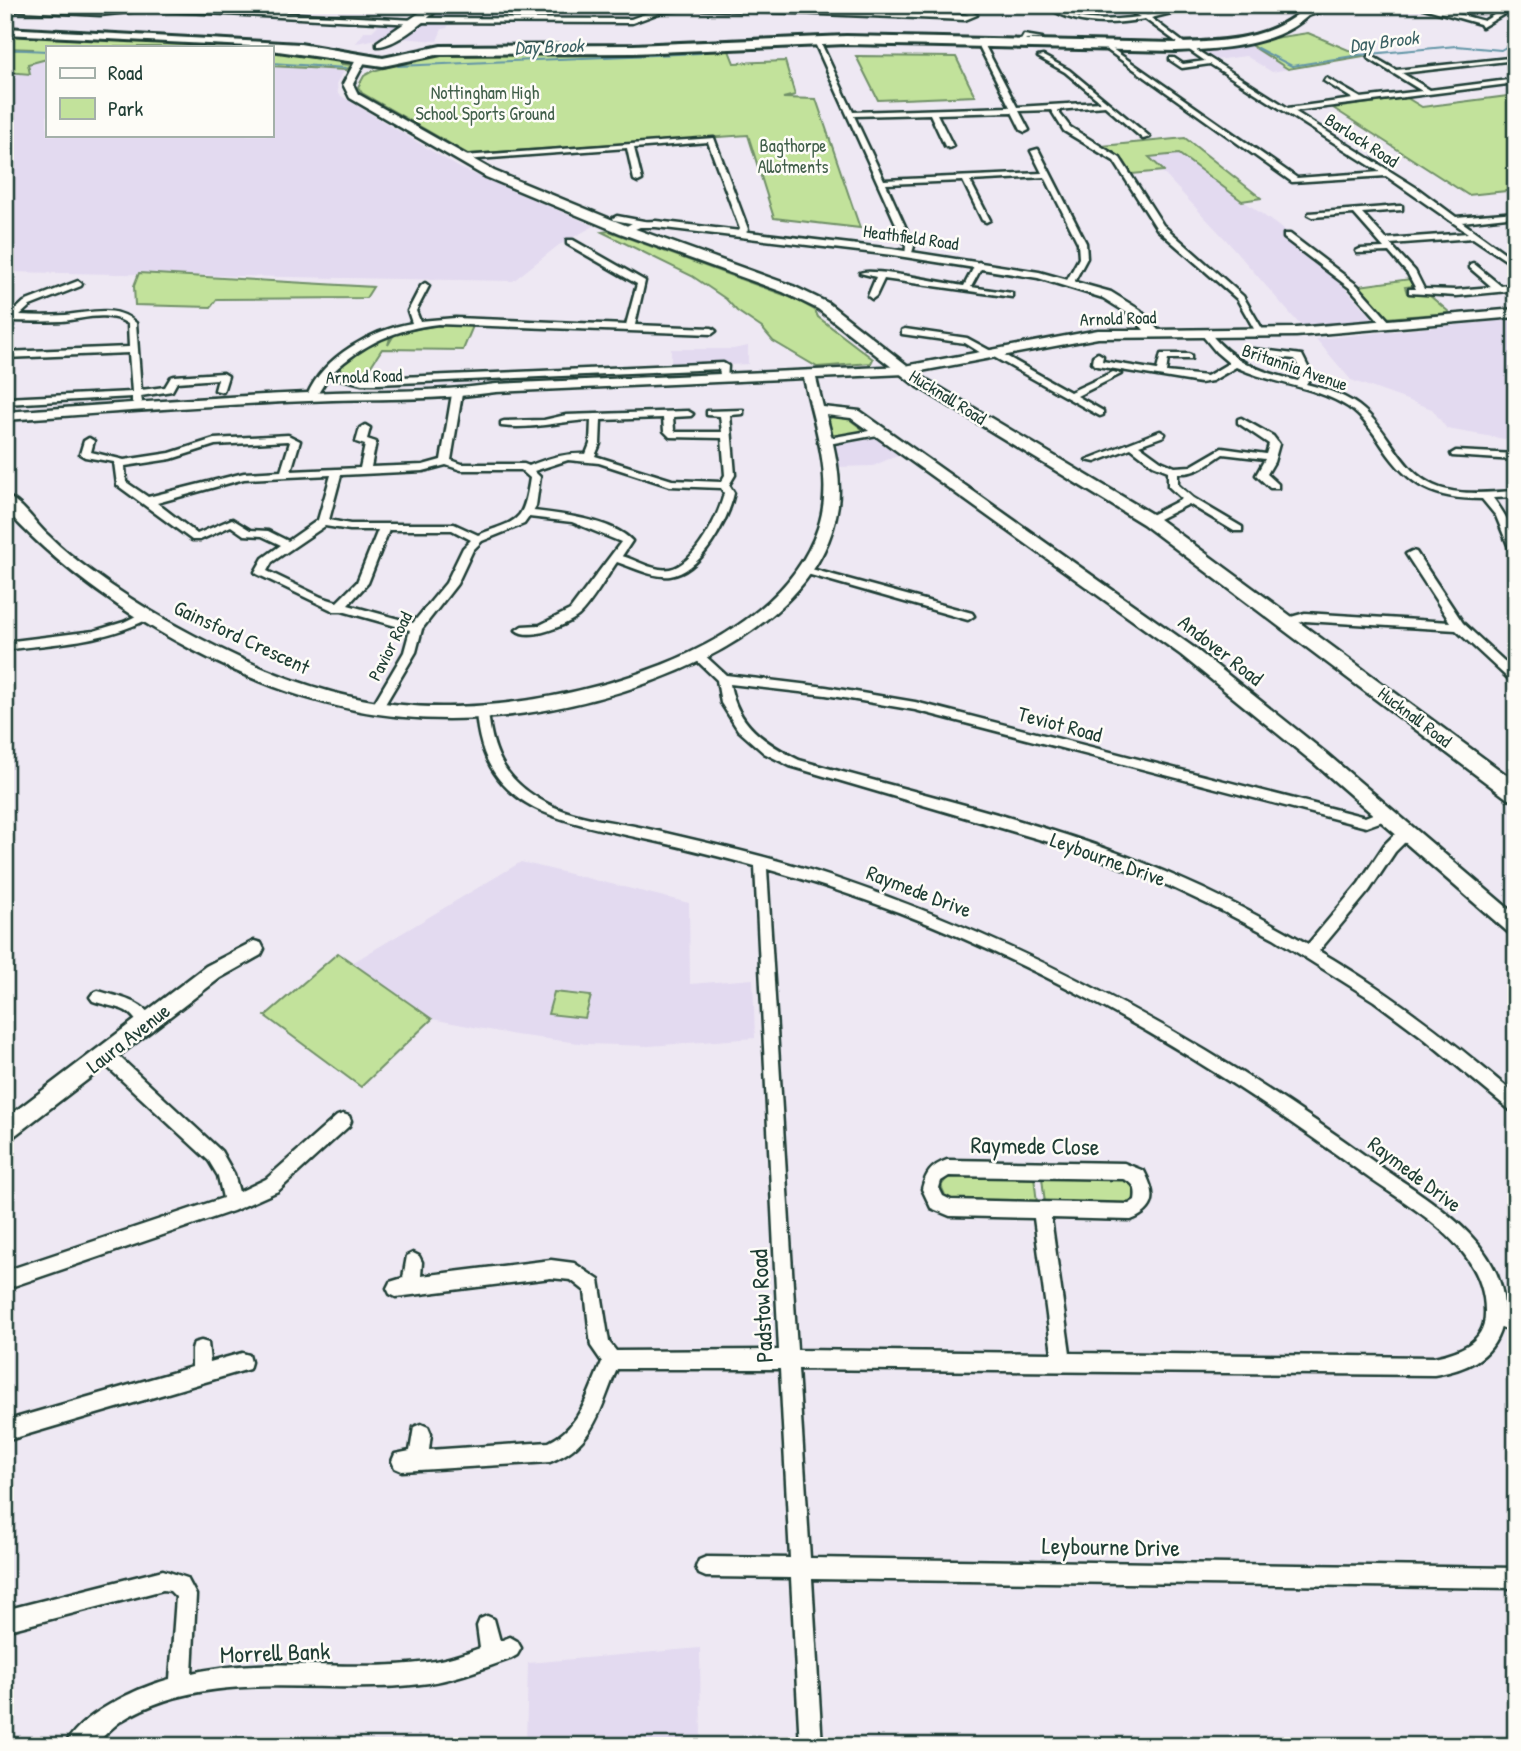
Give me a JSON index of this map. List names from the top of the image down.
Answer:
{
  "streets": {
    "main road": [
      "Heathfield Road",
      "Arnold Road",
      "Hucknall Road",
      "Gainsford Crescent",
      "Andover Road",
      "Laura Avenue"
    ],
    "street": [
      "Barlock Road",
      "Britannia Avenue",
      "Pavior Road",
      "Teviot Road",
      "Leybourne Drive",
      "Raymede Drive",
      "Raymede Close",
      "Padstow Road",
      "Morrell Bank"
    ]
  },
  "crossings": [
    ["Heathfield Road", "Arnold Road"],
    ["Heathfield Road", "Hucknall Road"],
    ["Arnold Road", "Britannia Avenue"],
    ["Arnold Road", "Hucknall Road"],
    ["Arnold Road", "Gainsford Crescent"],
    ["Gainsford Crescent", "Pavior Road"],
    ["Gainsford Crescent", "Andover Road"],
    ["Gainsford Crescent", "Raymede Drive"],
    ["Andover Road", "Teviot Road"],
    ["Teviot Road", "Leybourne Drive"],
    ["Leybourne Drive", "Padstow Road"],
    ["Raymede Drive", "Padstow Road"]
  ],
  "water": ["Day Brook"],
  "parks": ["Nottingham High School Sports Ground", "Bagthorpe Allotments"],
  "legend": ["Road", "Park"]
}
